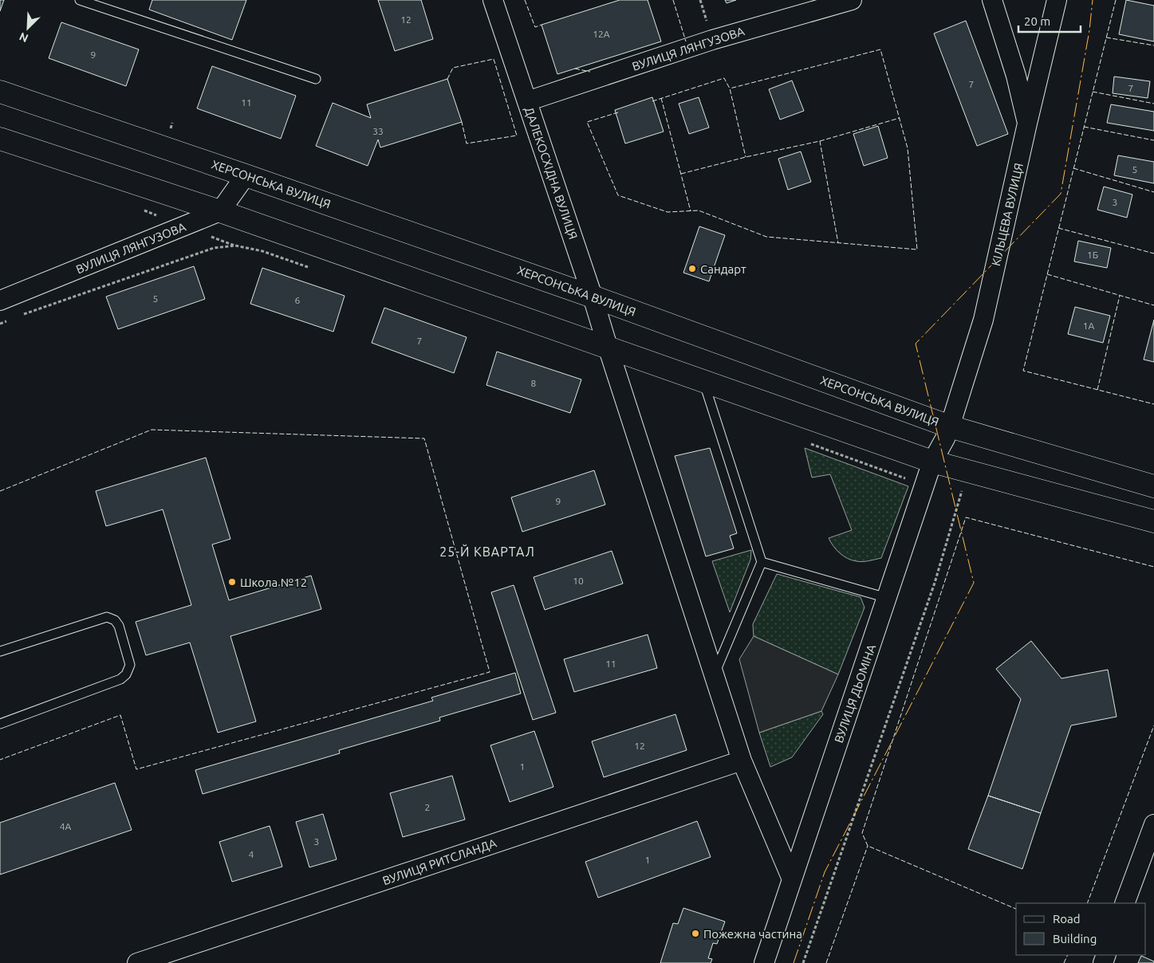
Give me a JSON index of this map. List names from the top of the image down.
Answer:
{
  "streets": {
    "street": [
      "ВУЛИЦЯ ЛЯНГУЗОВА",
      "ДАЛЕКОСХІДНА ВУЛИЦЯ",
      "ХЕРСОНСЬКА ВУЛИЦЯ",
      "КІЛЬЦЕВА ВУЛИЦЯ",
      "ВУЛИЦЯ ДЬОМІНА",
      "ВУЛИЦЯ РИТСЛАНДА"
    ]
  },
  "crossings": [
    ["ВУЛИЦЯ ЛЯНГУЗОВА", "ДАЛЕКОСХІДНА ВУЛИЦЯ"],
    ["ДАЛЕКОСХІДНА ВУЛИЦЯ", "ХЕРСОНСЬКА ВУЛИЦЯ"],
    ["ДАЛЕКОСХІДНА ВУЛИЦЯ", "ВУЛИЦЯ ДЬОМІНА"],
    ["ДАЛЕКОСХІДНА ВУЛИЦЯ", "ВУЛИЦЯ РИТСЛАНДА"],
    ["ХЕРСОНСЬКА ВУЛИЦЯ", "КІЛЬЦЕВА ВУЛИЦЯ"],
    ["ХЕРСОНСЬКА ВУЛИЦЯ", "ВУЛИЦЯ ДЬОМІНА"],
    ["КІЛЬЦЕВА ВУЛИЦЯ", "ВУЛИЦЯ ДЬОМІНА"]
  ],
  "districts": ["25-Й КВАРТАЛ"],
  "places": ["Сандарт", "Школа №12", "Пожежна частина"],
  "house_numbers": [
    "12",
    "12А",
    "9",
    "7",
    "7",
    "11",
    "33",
    "5",
    "3",
    "1Б",
    "5",
    "6",
    "1А",
    "7",
    "8",
    "9",
    "10",
    "11",
    "12",
    "1",
    "2",
    "4А",
    "3",
    "4",
    "1"
  ],
  "legend": ["Road", "Building"],
  "scale_bar": "20 m",
  "north": "bottom left"
}
